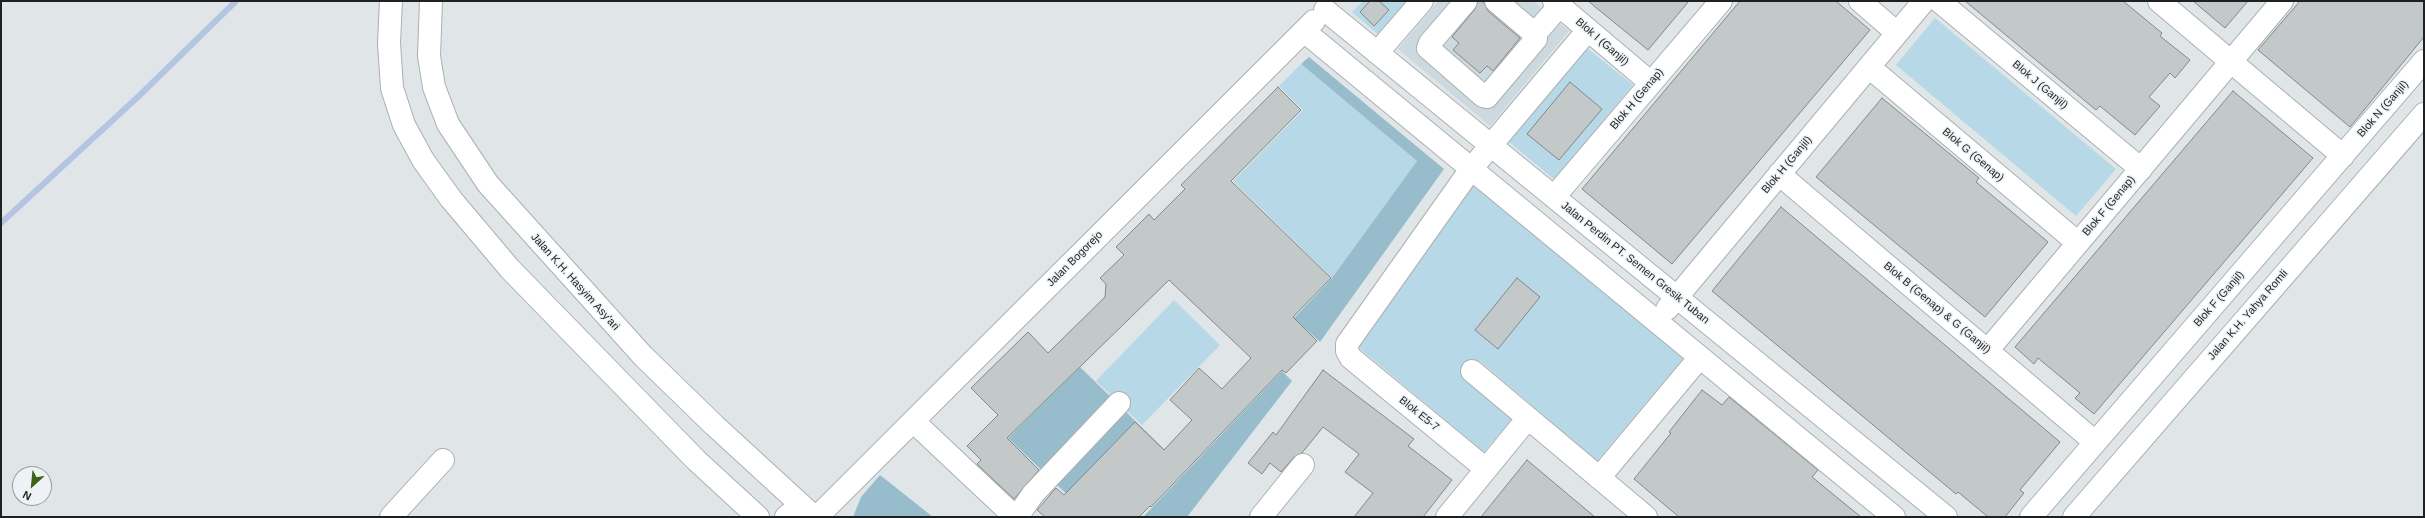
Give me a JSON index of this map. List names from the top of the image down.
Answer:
{
  "streets": {
    "main road": [
      "Blok I (Ganjil)",
      "Blok J (Ganjil)",
      "Blok H (Genap)",
      "Blok N (Ganjil)",
      "Blok G (Genap)",
      "Blok H (Ganjil)",
      "Blok F (Genap)",
      "Jalan Bogorejo",
      "Jalan Perdin PT. Semen Gresik Tuban",
      "Jalan K.H. Hasyim Asy'ari",
      "Blok F (Ganjil)",
      "Blok B (Genap) & G (Ganjil)",
      "Jalan K.H. Yahya Romli",
      "Blok E5-7"
    ]
  },
  "crossings": [
    ["Blok I (Ganjil)", "Blok H (Genap)"],
    ["Blok J (Ganjil)", "Blok F (Genap)"],
    ["Blok H (Genap)", "Jalan Perdin PT. Semen Gresik Tuban"],
    ["Blok N (Ganjil)", "Blok F (Ganjil)"],
    ["Blok G (Genap)", "Blok H (Ganjil)"],
    ["Blok G (Genap)", "Blok F (Genap)"],
    ["Blok H (Ganjil)", "Jalan Perdin PT. Semen Gresik Tuban"],
    ["Blok H (Ganjil)", "Blok B (Genap) & G (Ganjil)"],
    ["Blok F (Genap)", "Blok B (Genap) & G (Ganjil)"],
    ["Jalan Bogorejo", "Jalan Perdin PT. Semen Gresik Tuban"],
    ["Jalan Bogorejo", "Jalan K.H. Hasyim Asy'ari"],
    ["Blok F (Ganjil)", "Blok B (Genap) & G (Ganjil)"]
  ],
  "north": "bottom left"
}
